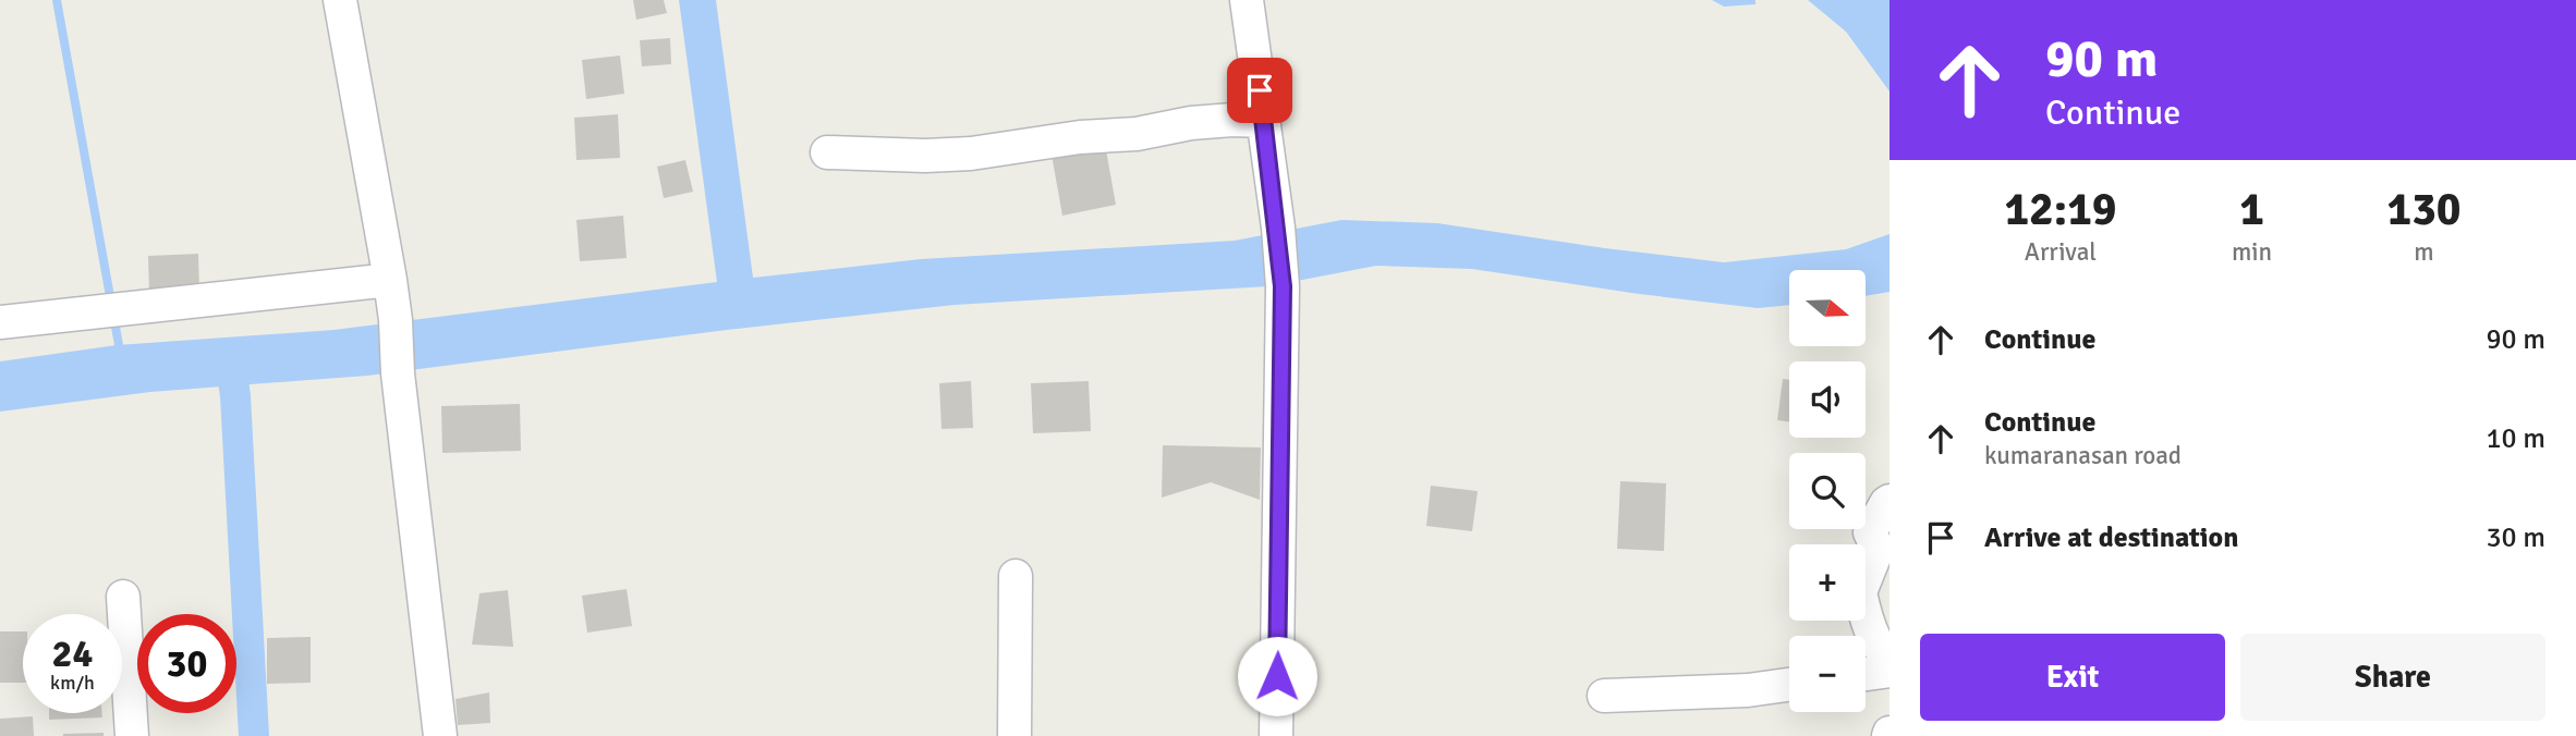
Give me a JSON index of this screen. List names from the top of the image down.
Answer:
{
  "north": "right",
  "page": {
    "turn": ["90 m", "Continue"],
    "eta": [
      "12:19",
      "Arrival",
      "1",
      "min",
      "130",
      "m"
    ],
    "map_buttons": ["+", "−"],
    "list": [
      {
        "name": "Continue",
        "value": "90 m"
      },
      {
        "name": "Continue",
        "note": "kumaranasan road",
        "value": "10 m"
      },
      {
        "name": "Arrive at destination",
        "value": "30 m"
      }
    ],
    "speed": "24 km/h",
    "limit": "30",
    "buttons": ["Exit", "Share"]
  }
}
